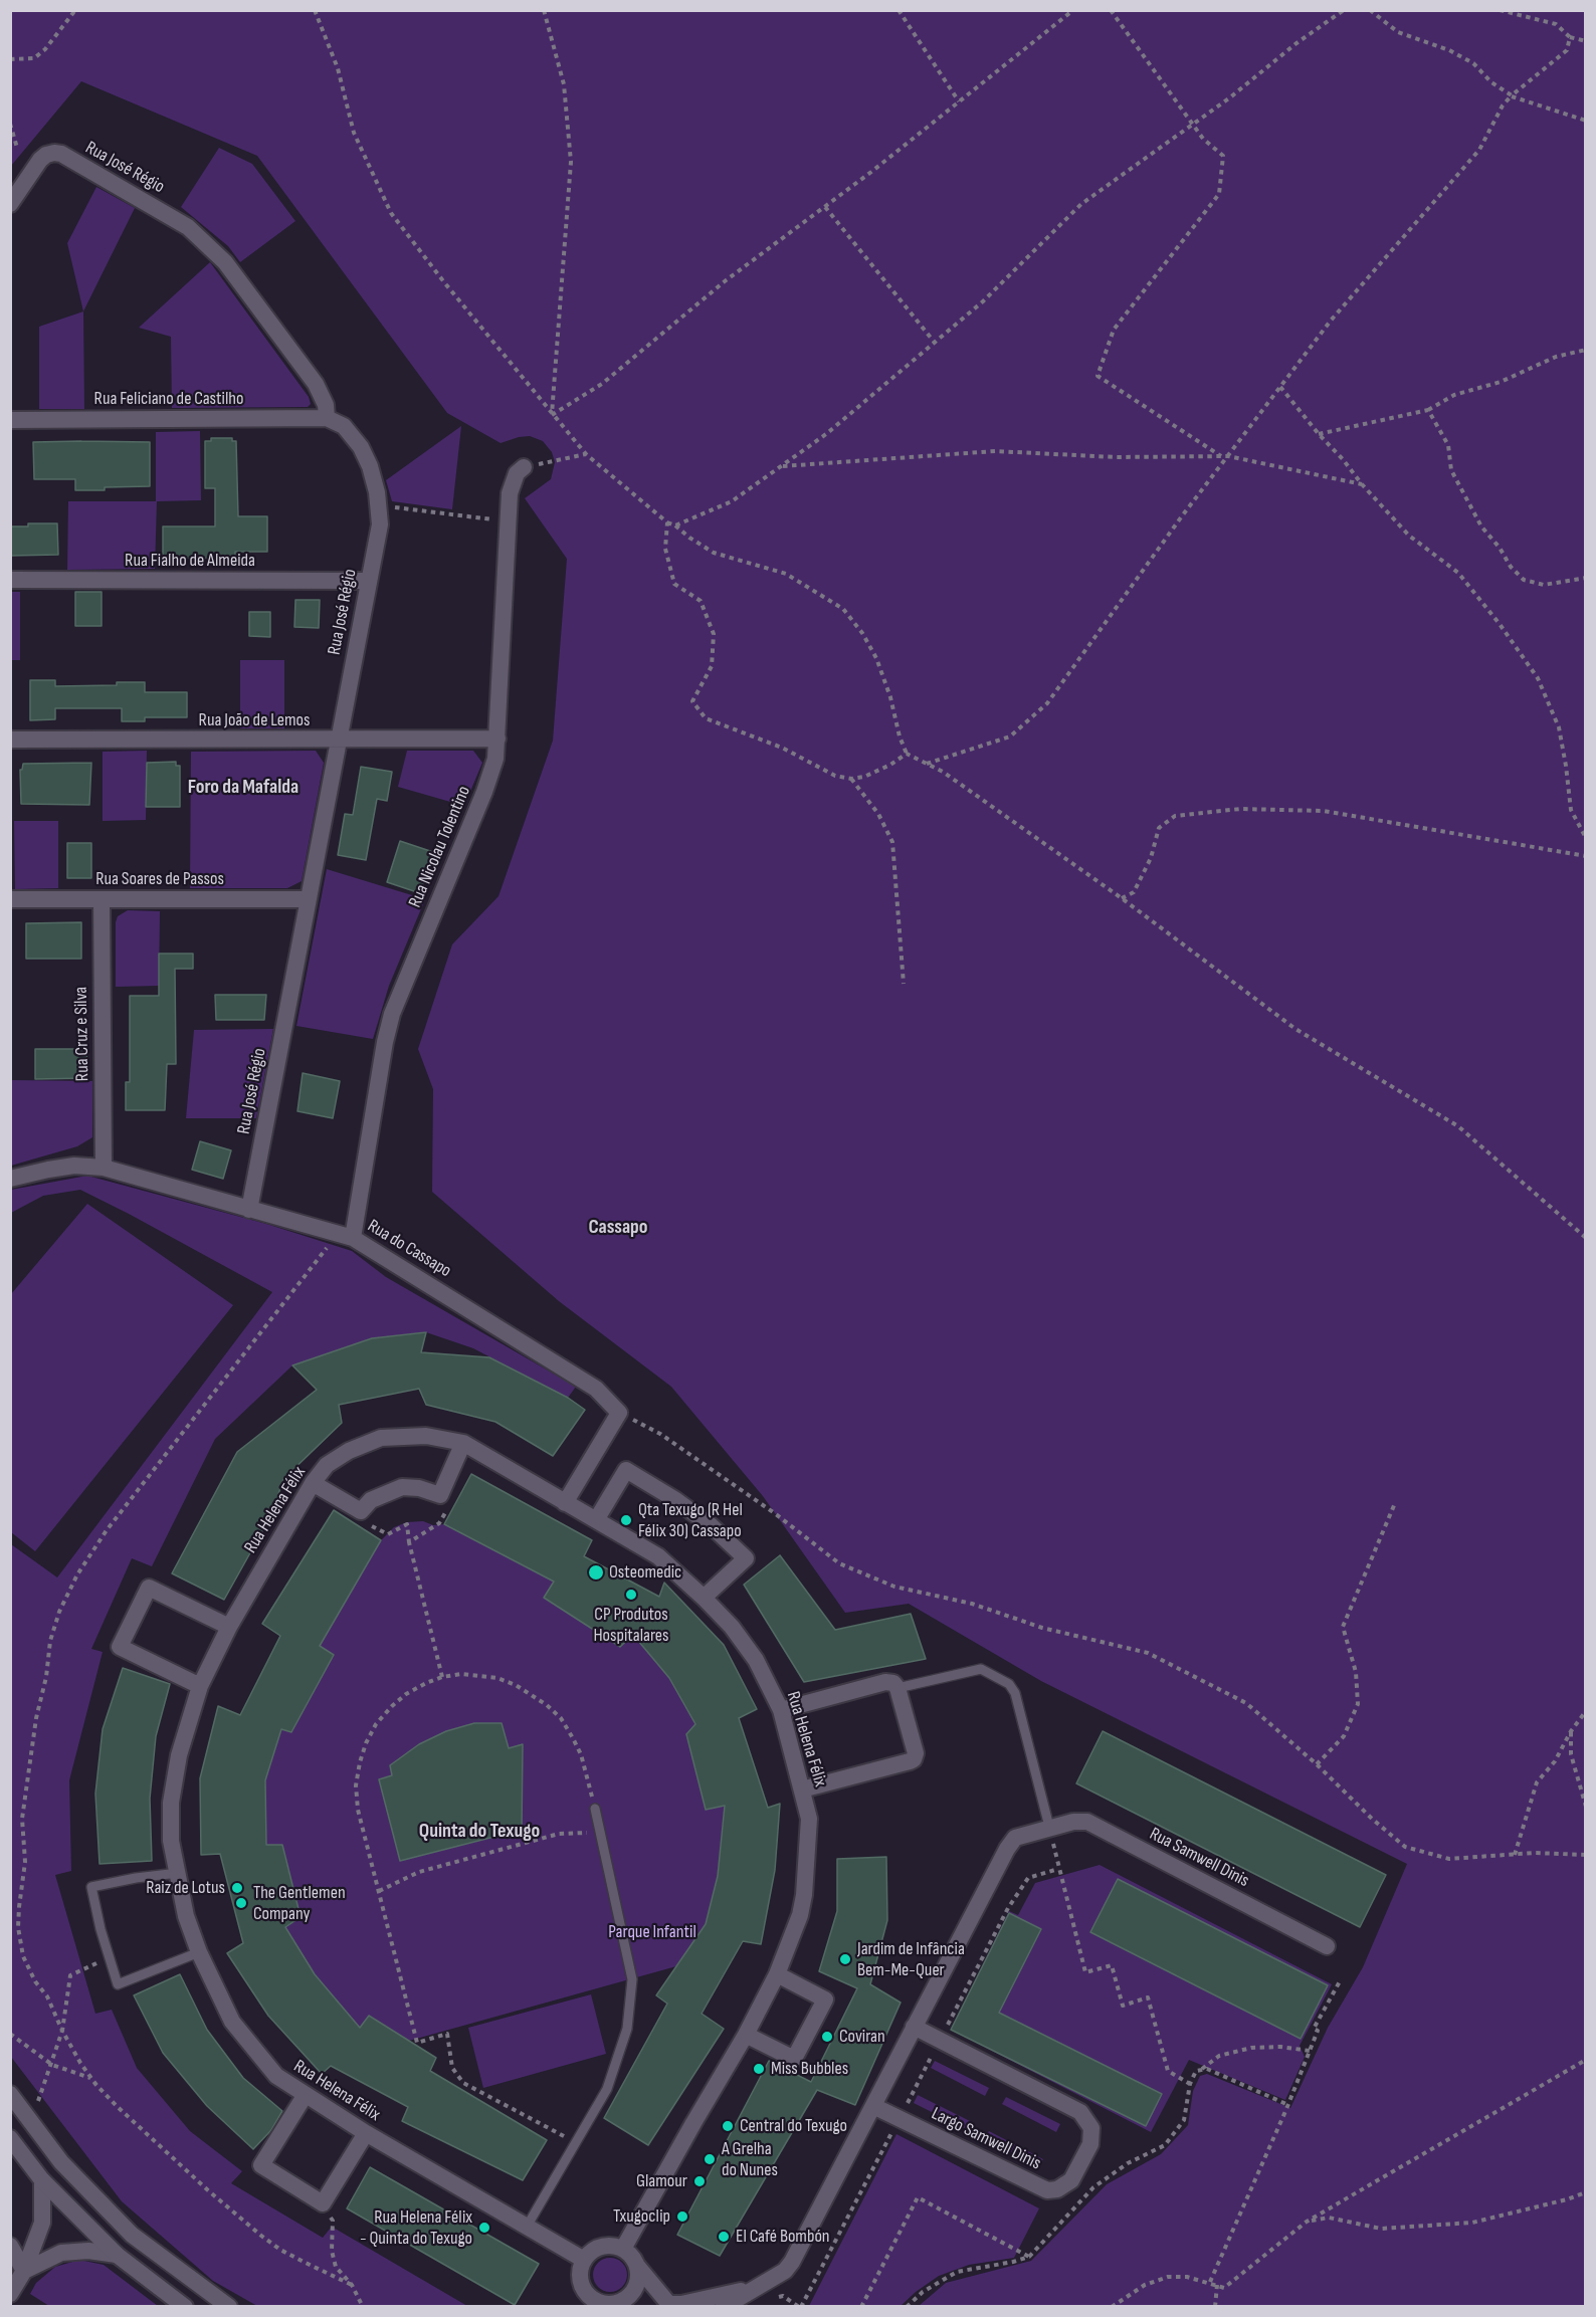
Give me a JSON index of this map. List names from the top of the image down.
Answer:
{
  "streets": {
    "street": [
      "Rua José Régio",
      "Rua Feliciano de Castilho",
      "Rua Fialho de Almeida",
      "Rua João de Lemos",
      "Rua Nicolau Tolentino",
      "Rua Soares de Passos",
      "Rua Cruz e Silva",
      "Rua do Cassapo",
      "Rua Helena Félix",
      "Rua Samwell Dinis",
      "Largo Samwell Dinis"
    ]
  },
  "crossings": [
    ["Rua José Régio", "Rua Feliciano de Castilho"],
    ["Rua José Régio", "Rua Fialho de Almeida"],
    ["Rua José Régio", "Rua João de Lemos"],
    ["Rua José Régio", "Rua Soares de Passos"],
    ["Rua José Régio", "Rua do Cassapo"],
    ["Rua João de Lemos", "Rua Nicolau Tolentino"],
    ["Rua Nicolau Tolentino", "Rua do Cassapo"],
    ["Rua Soares de Passos", "Rua Cruz e Silva"],
    ["Rua Cruz e Silva", "Rua do Cassapo"],
    ["Rua Samwell Dinis", "Largo Samwell Dinis"]
  ],
  "districts": ["Foro da Mafalda", "Cassapo", "Quinta do Texugo"],
  "parks": ["Parque Infantil"],
  "places": [
    "Qta Texugo (R Hel Félix 30) Cassapo",
    "Osteomedic",
    "CP Produtos Hospitalares",
    "Raiz de Lotus",
    "The Gentlemen Company",
    "Jardim de Infância Bem-Me-Quer",
    "Coviran",
    "Miss Bubbles",
    "Central do Texugo",
    "A Grelha do Nunes",
    "Glamour",
    "Txugoclip",
    "Rua Helena Félix - Quinta do Texugo",
    "El Café Bombón"
  ]
}
